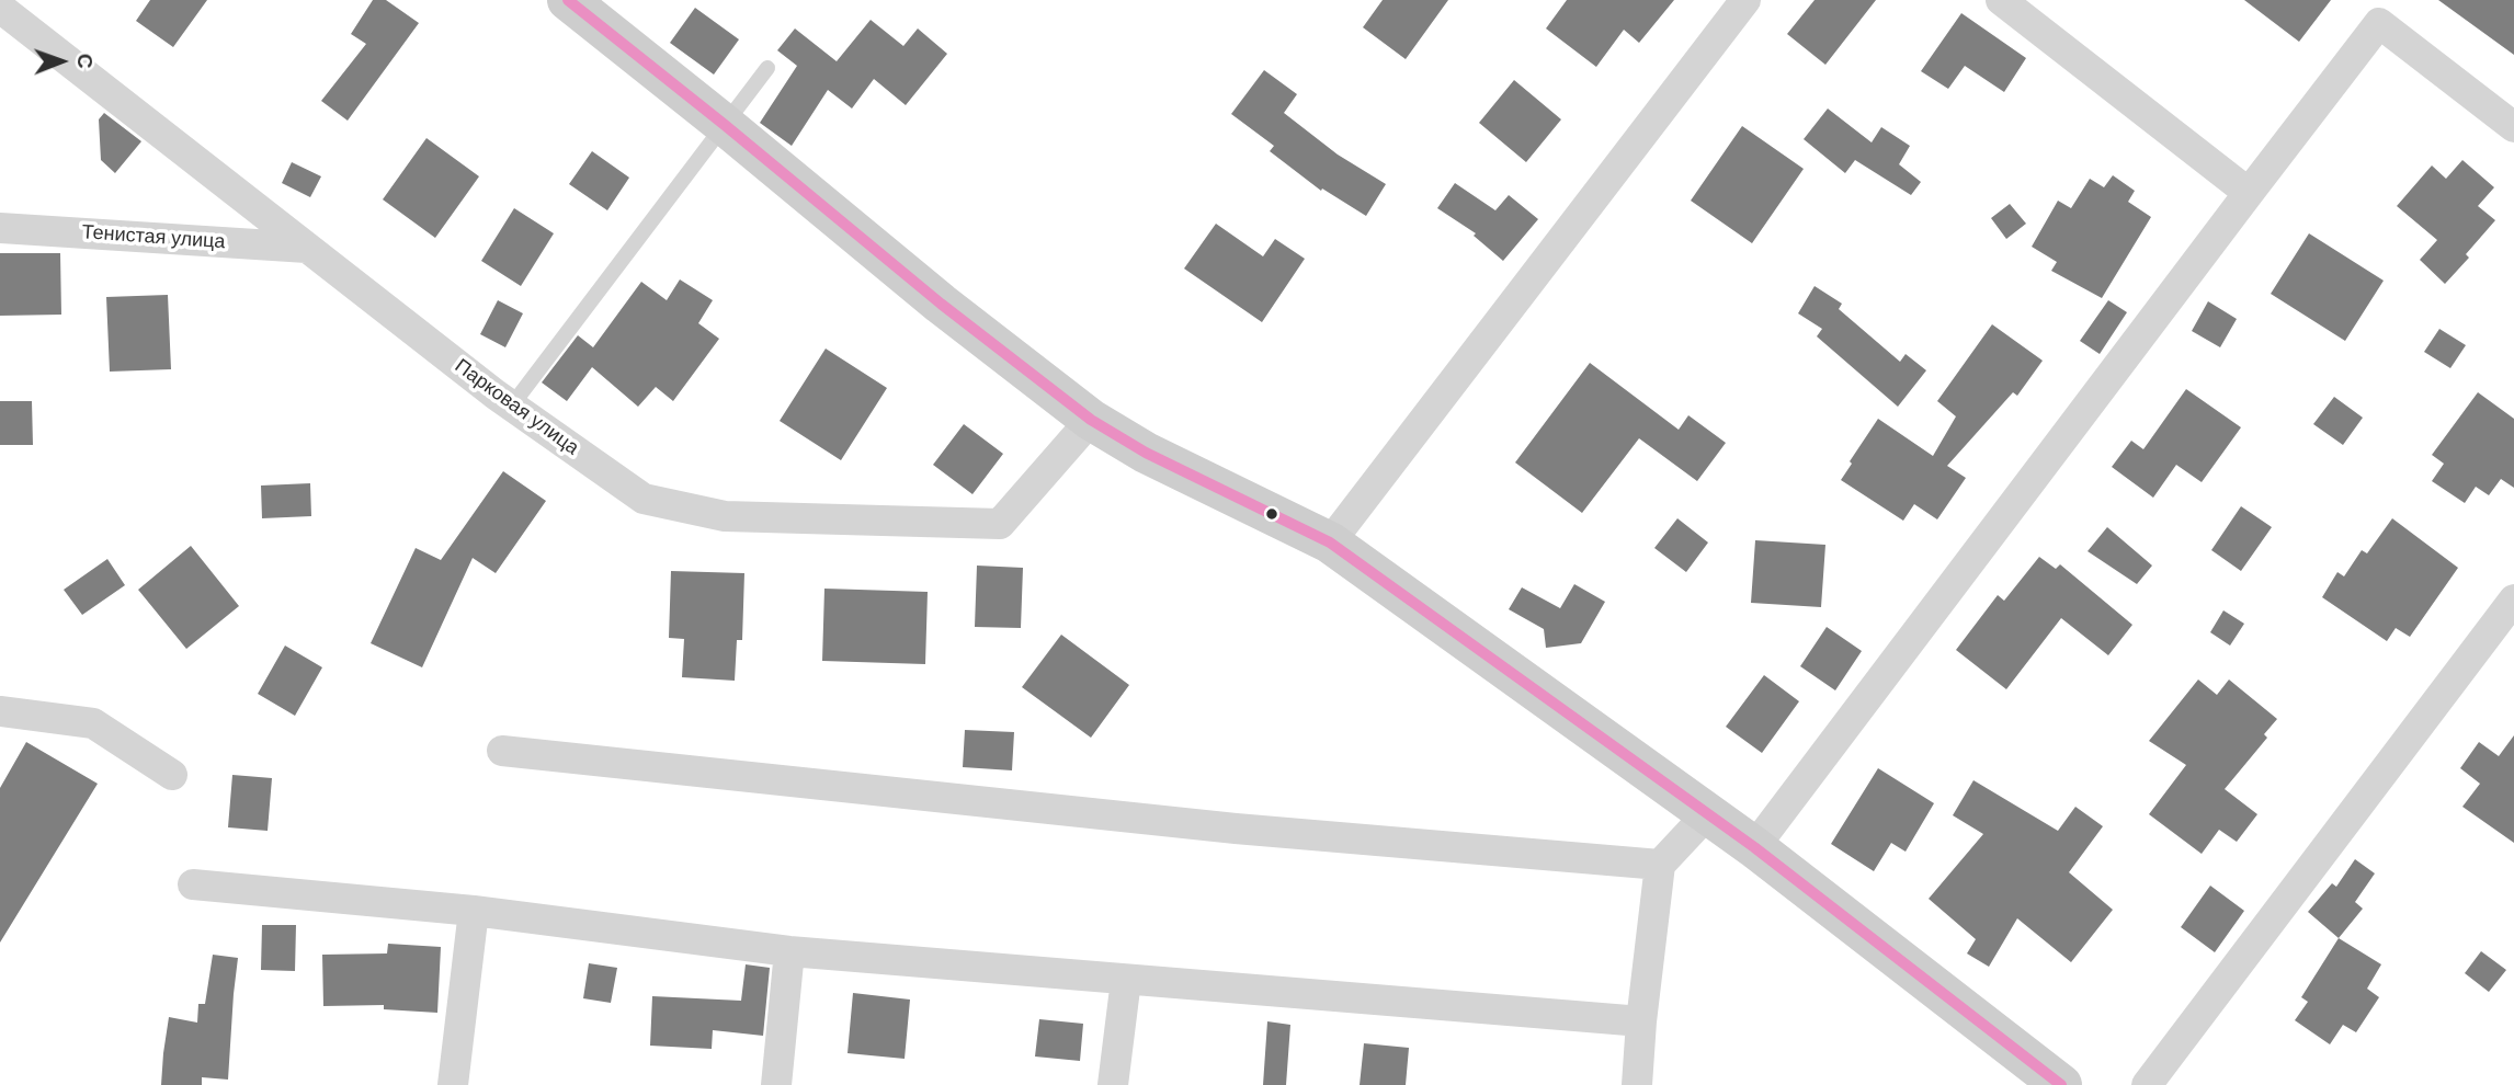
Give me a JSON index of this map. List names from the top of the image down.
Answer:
{
  "streets": {
    "street": ["Тенистая улица", "Парковая улица"]
  },
  "crossings": [
    ["Тенистая улица", "Парковая улица"]
  ],
  "north": "right"
}
